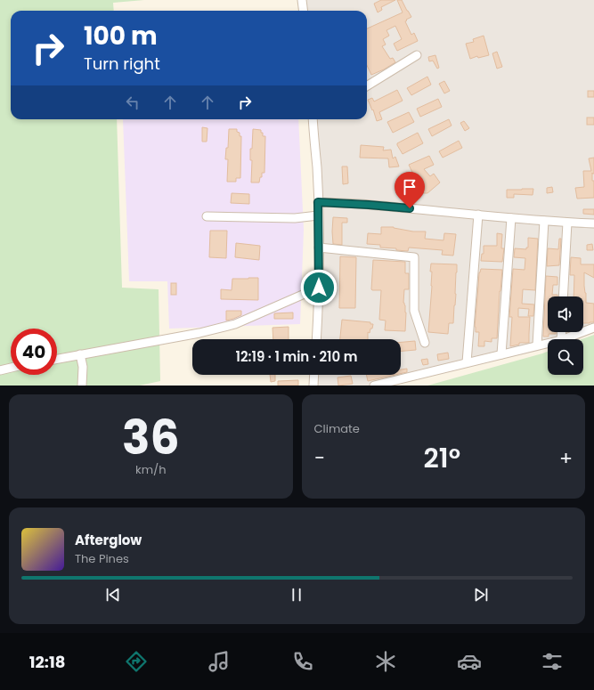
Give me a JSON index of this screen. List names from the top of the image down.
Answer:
{
  "page": {
    "turn": ["100 m", "Turn right"],
    "limit": "40",
    "trip": "12:19 · 1 min · 210 m",
    "tile": [
      ["36", "km/h"],
      "Climate"
    ],
    "heat": ["−", "21°", "+"],
    "song": ["Afterglow", "The Pines"],
    "tabs": "12:18"
  }
}
